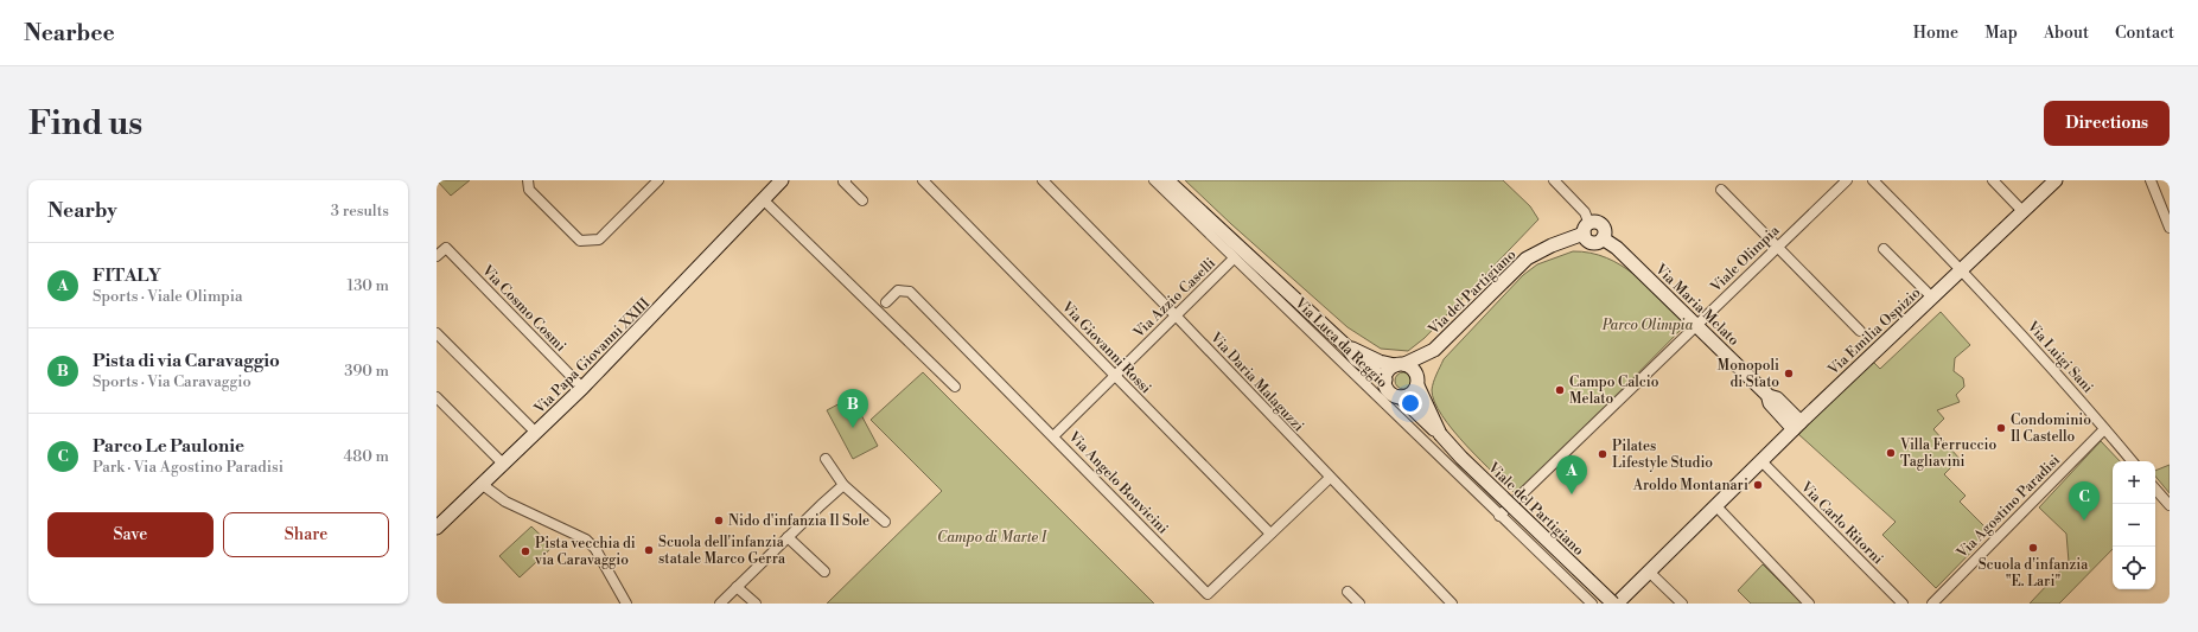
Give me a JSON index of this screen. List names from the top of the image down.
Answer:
{
  "streets": {
    "main road": [
      "Via del Partigiano",
      "Via Maria Melato",
      "Via Emilia Ospizio",
      "Via Papa Giovanni XXIII",
      "Viale del Partigiano"
    ],
    "street": [
      "Viale Olimpia",
      "Via Azzio Caselli",
      "Via Cosmo Cosmi",
      "Via Luca da Reggio",
      "Via Giovanni Rossi",
      "Via Luigi Sani",
      "Via Daria Malaguzzi",
      "Via Angelo Bonvicini",
      "Via Agostino Paradisi",
      "Via Carlo Ritorni"
    ]
  },
  "crossings": [
    ["Viale Olimpia", "Via Maria Melato"],
    ["Viale Olimpia", "Via Luca da Reggio"],
    ["Via del Partigiano", "Via Maria Melato"],
    ["Via del Partigiano", "Viale del Partigiano"],
    ["Via Azzio Caselli", "Via Luca da Reggio"],
    ["Via Azzio Caselli", "Via Giovanni Rossi"],
    ["Via Azzio Caselli", "Via Daria Malaguzzi"],
    ["Via Azzio Caselli", "Via Angelo Bonvicini"],
    ["Via Maria Melato", "Via Emilia Ospizio"],
    ["Via Cosmo Cosmi", "Via Papa Giovanni XXIII"],
    ["Via Emilia Ospizio", "Via Luigi Sani"],
    ["Via Emilia Ospizio", "Viale del Partigiano"],
    ["Via Emilia Ospizio", "Via Carlo Ritorni"],
    ["Via Giovanni Rossi", "Via Angelo Bonvicini"],
    ["Via Luigi Sani", "Via Agostino Paradisi"],
    ["Via Daria Malaguzzi", "Via Angelo Bonvicini"]
  ],
  "parks": ["Parco Olimpia", "Campo di Marte I"],
  "places": [
    "Monopoli di Stato",
    "Campo Calcio Melato",
    "Condominio Il Castello",
    "Villa Ferruccio Tagliavini",
    "Pilates Lifestyle Studio",
    "Aroldo Montanari",
    "Nido d'infanzia Il Sole",
    "Scuola d'infanzia \"E. Lari\"",
    "Scuola dell'infanzia statale Marco Gerra",
    "Pista vecchia di via Caravaggio"
  ],
  "page": {
    "header": "Nearbee",
    "nav": [
      "Home",
      "Map",
      "About",
      "Contact"
    ],
    "buttons": [
      "Directions",
      ["Save", "Share"]
    ],
    "title": "Find us",
    "heading": ["Nearby", "3 results"],
    "list": [
      {
        "mark": "A",
        "name": "FITALY",
        "note": "Sports · Viale Olimpia",
        "value": "130 m"
      },
      {
        "mark": "B",
        "name": "Pista di via Caravaggio",
        "note": "Sports · Via Caravaggio",
        "value": "390 m"
      },
      {
        "mark": "C",
        "name": "Parco Le Paulonie",
        "note": "Park · Via Agostino Paradisi",
        "value": "480 m"
      }
    ],
    "pins": ["B", "A", "C"],
    "map_buttons": ["+", "−"]
  }
}
